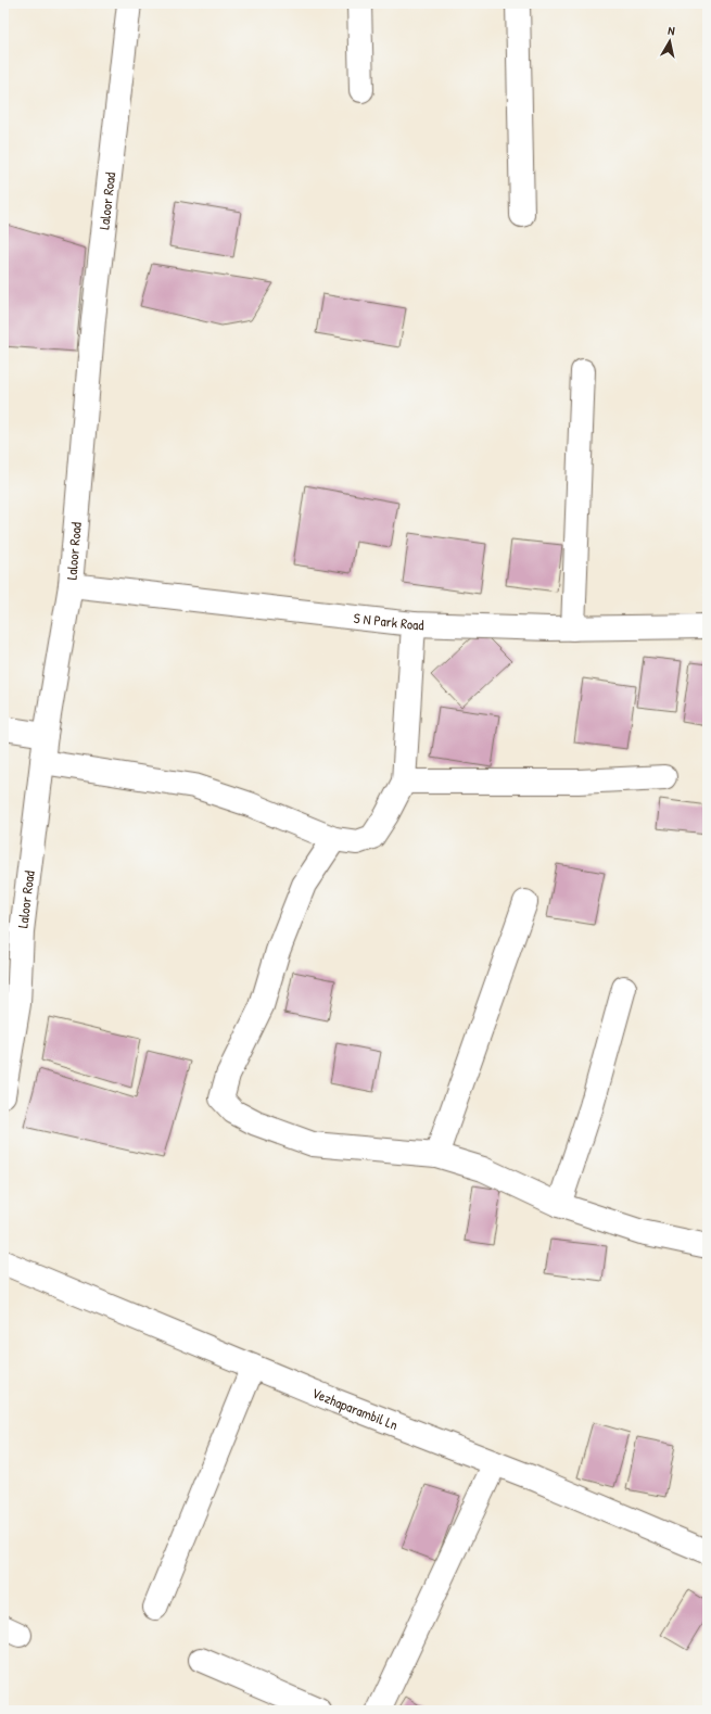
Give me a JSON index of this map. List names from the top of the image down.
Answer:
{
  "streets": {
    "street": ["Laloor Road", "S N Park Road", "Vezhaparambil Ln"]
  },
  "crossings": [
    ["Laloor Road", "S N Park Road"]
  ],
  "north": "top"
}
